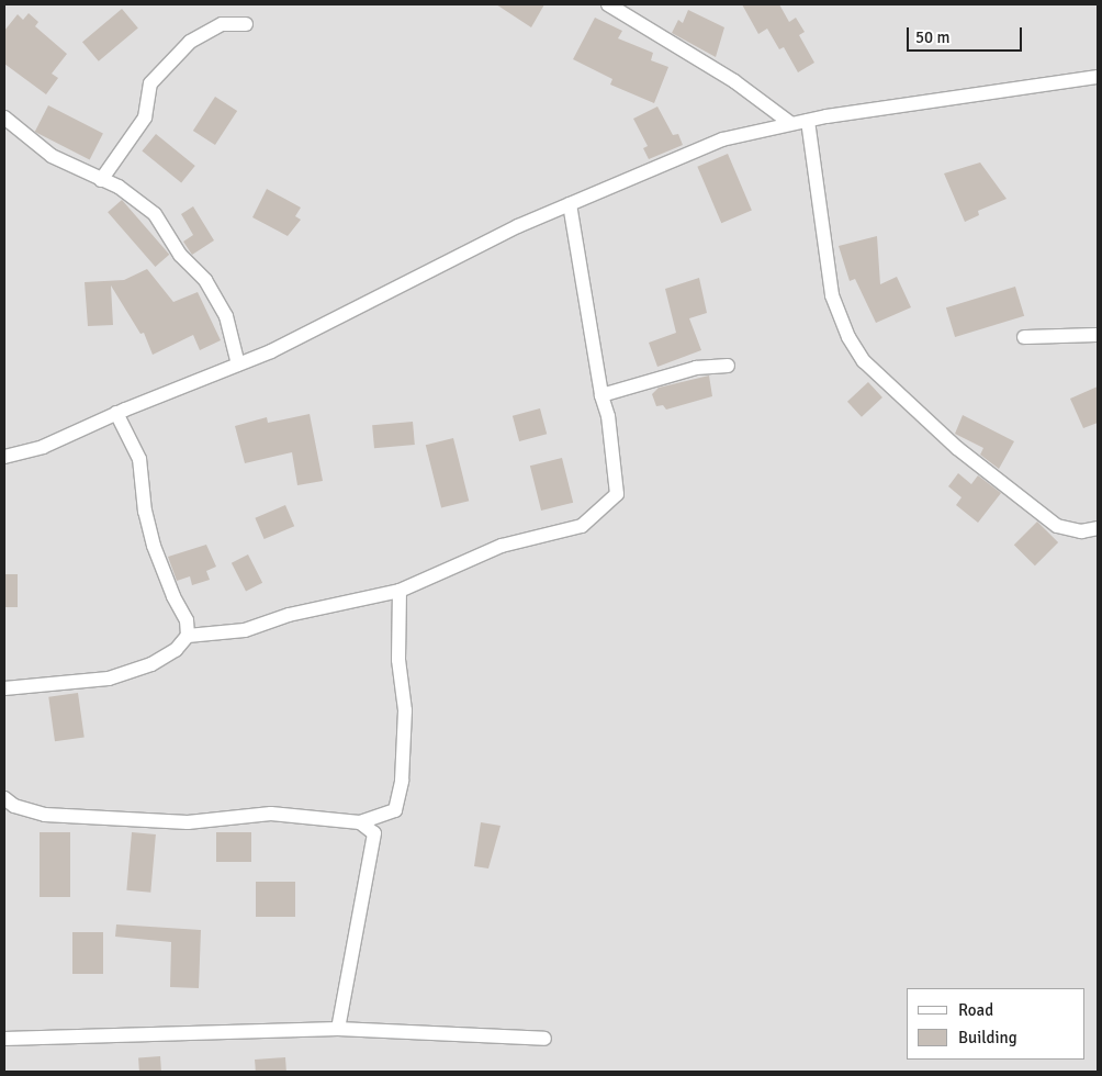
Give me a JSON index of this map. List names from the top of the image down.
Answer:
{
  "legend": ["Road", "Building"],
  "scale_bar": "50 m"
}
